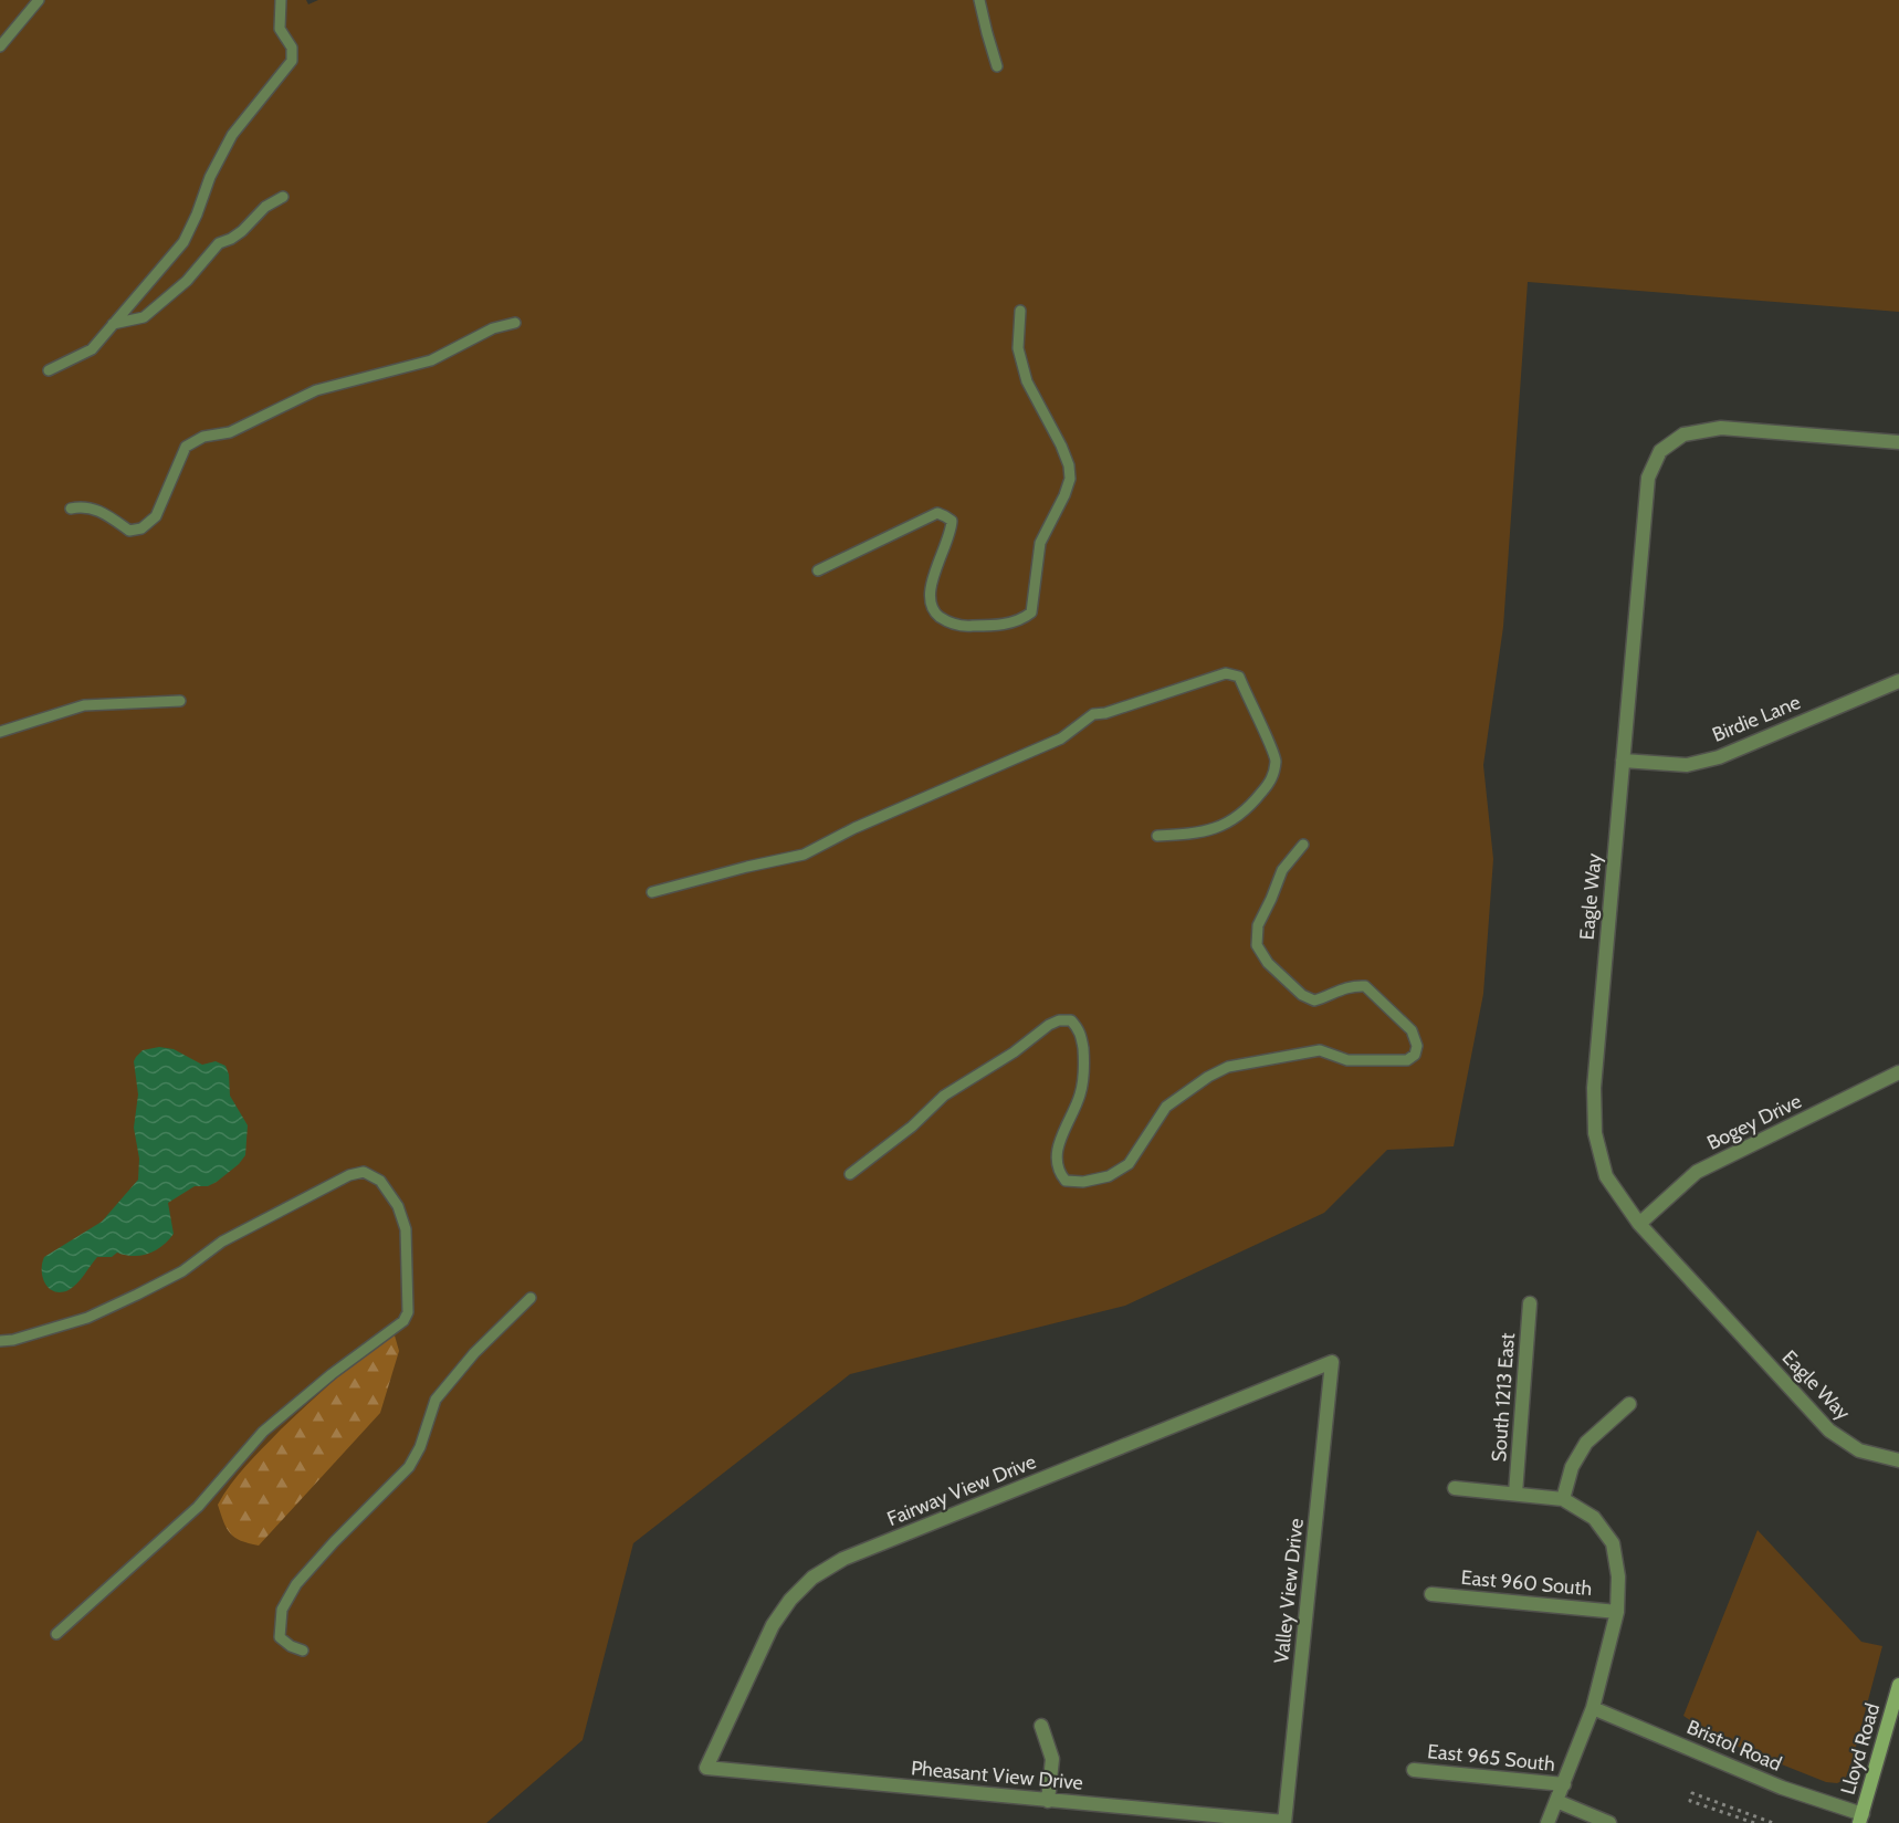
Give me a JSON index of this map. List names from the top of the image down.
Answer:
{
  "streets": {
    "street": [
      "Birdie Lane",
      "Eagle Way",
      "Bogey Drive",
      "South 1213 East",
      "Fairway View Drive",
      "East 960 South",
      "Valley View Drive",
      "Bristol Road",
      "Lloyd Road",
      "East 965 South",
      "Pheasant View Drive"
    ]
  },
  "crossings": [
    ["Birdie Lane", "Eagle Way"],
    ["Eagle Way", "Bogey Drive"],
    ["Fairway View Drive", "Valley View Drive"],
    ["Fairway View Drive", "Pheasant View Drive"],
    ["Valley View Drive", "Pheasant View Drive"],
    ["Bristol Road", "Lloyd Road"]
  ]
}
